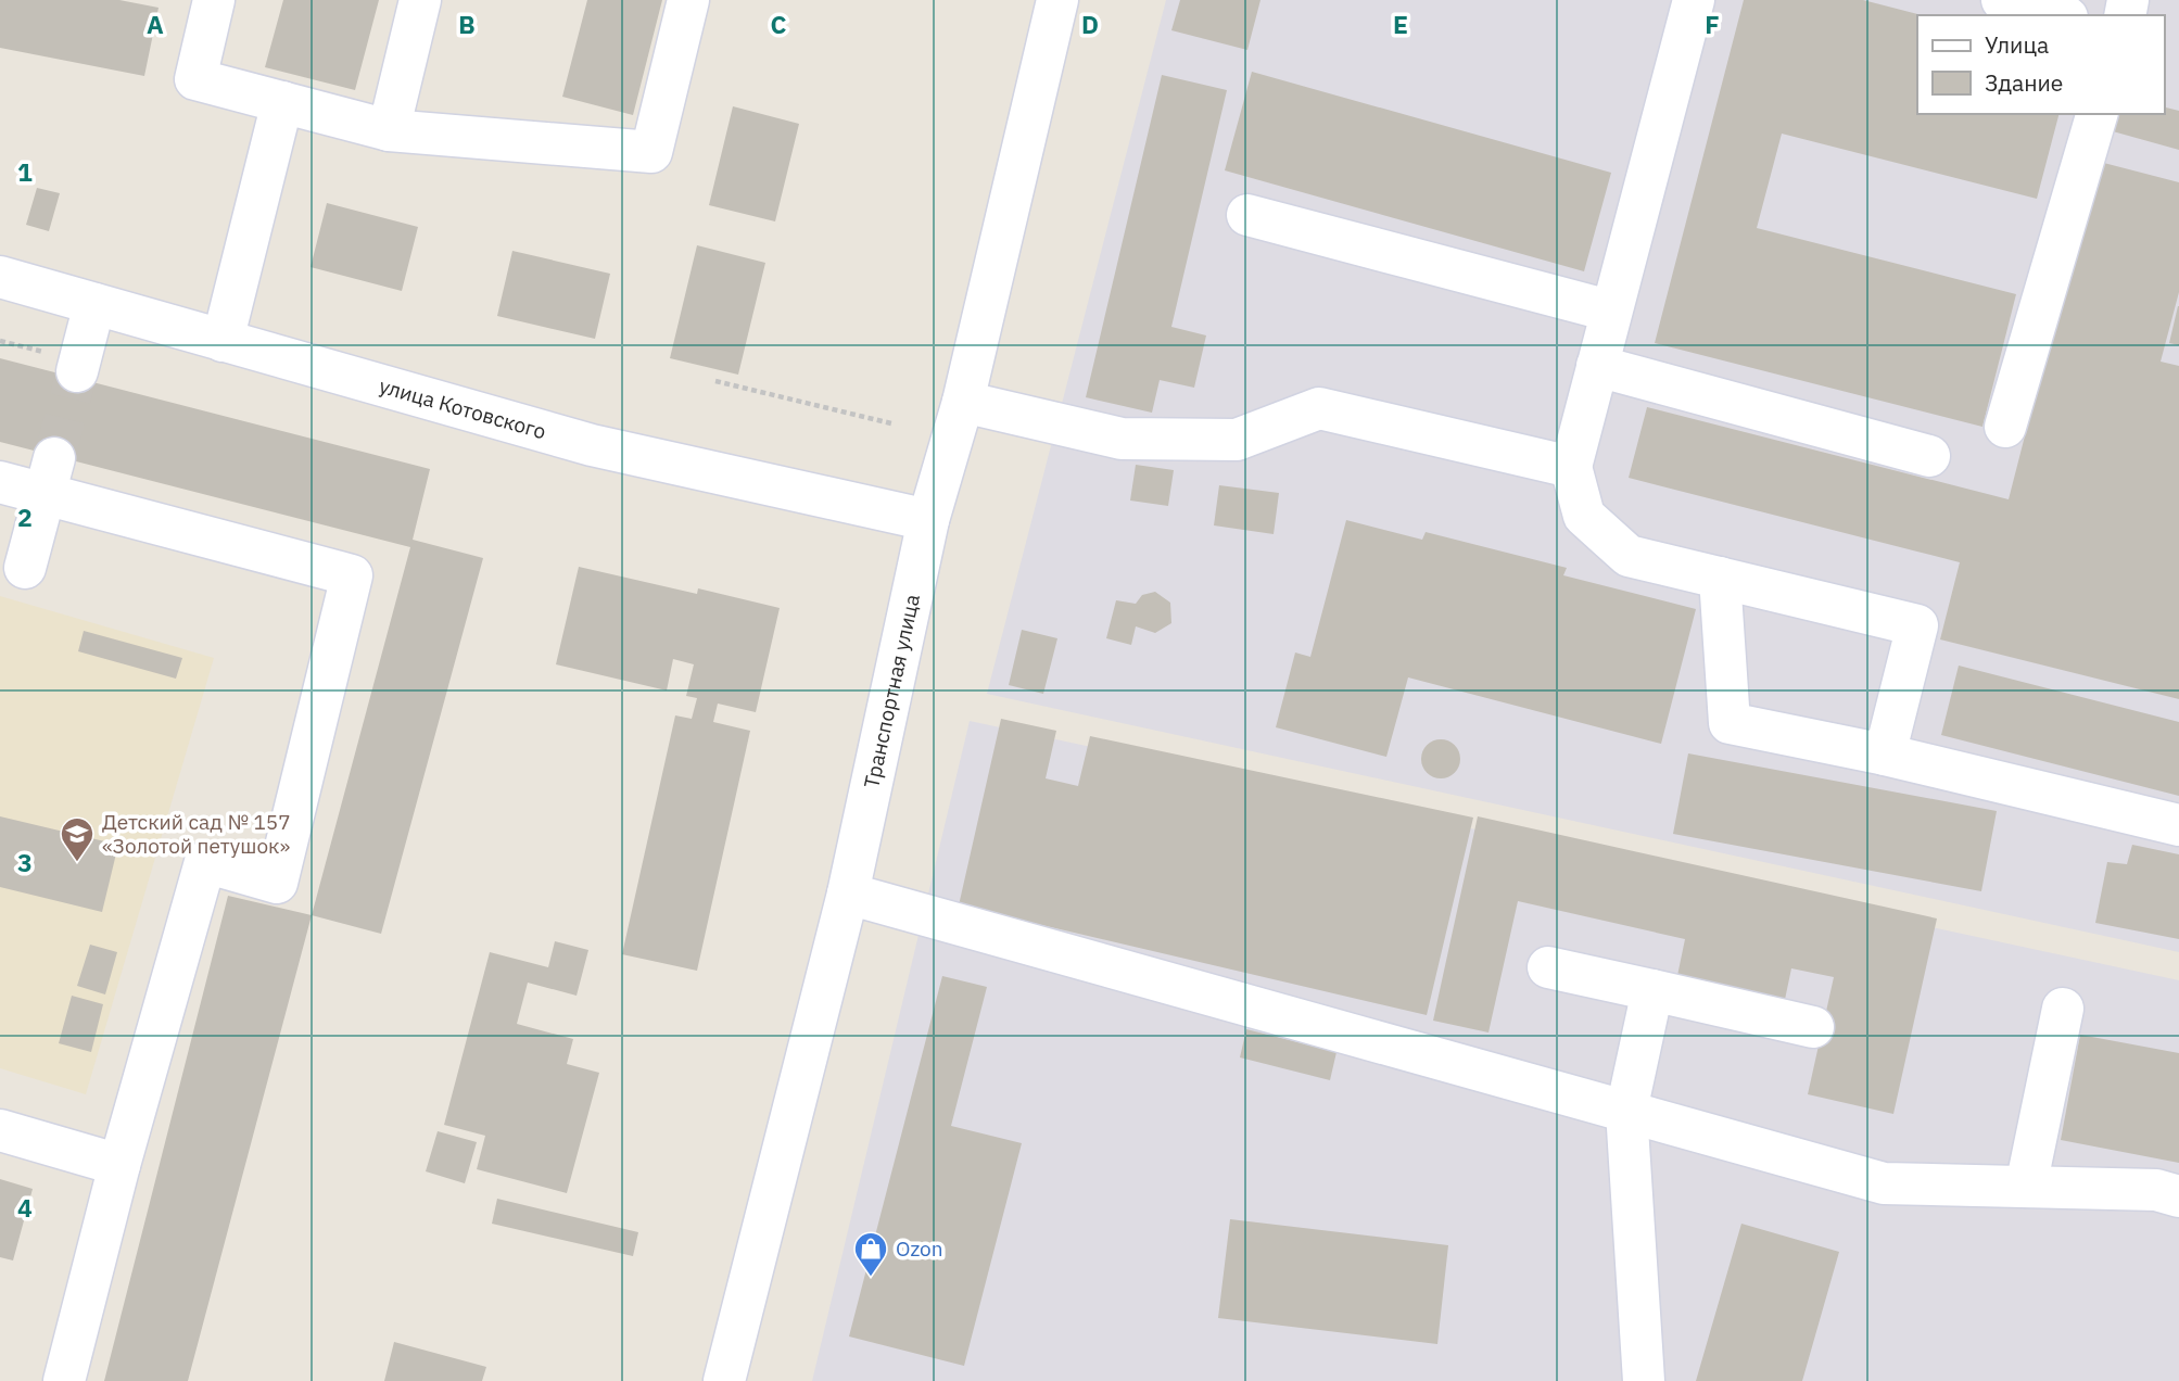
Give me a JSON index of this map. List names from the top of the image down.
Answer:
{
  "streets": {
    "street": ["улица Котовского", "Транспортная улица"]
  },
  "crossings": [
    ["улица Котовского", "Транспортная улица"]
  ],
  "places": {
    "school or university": ["Детский сад № 157 «Золотой петушок»"],
    "shop": ["Ozon"]
  },
  "legend": ["Улица", "Здание"],
  "grid": {
    "columns": [
      "A",
      "B",
      "C",
      "D",
      "E",
      "F"
    ],
    "rows": [
      "1",
      "2",
      "3",
      "4"
    ]
  }
}
